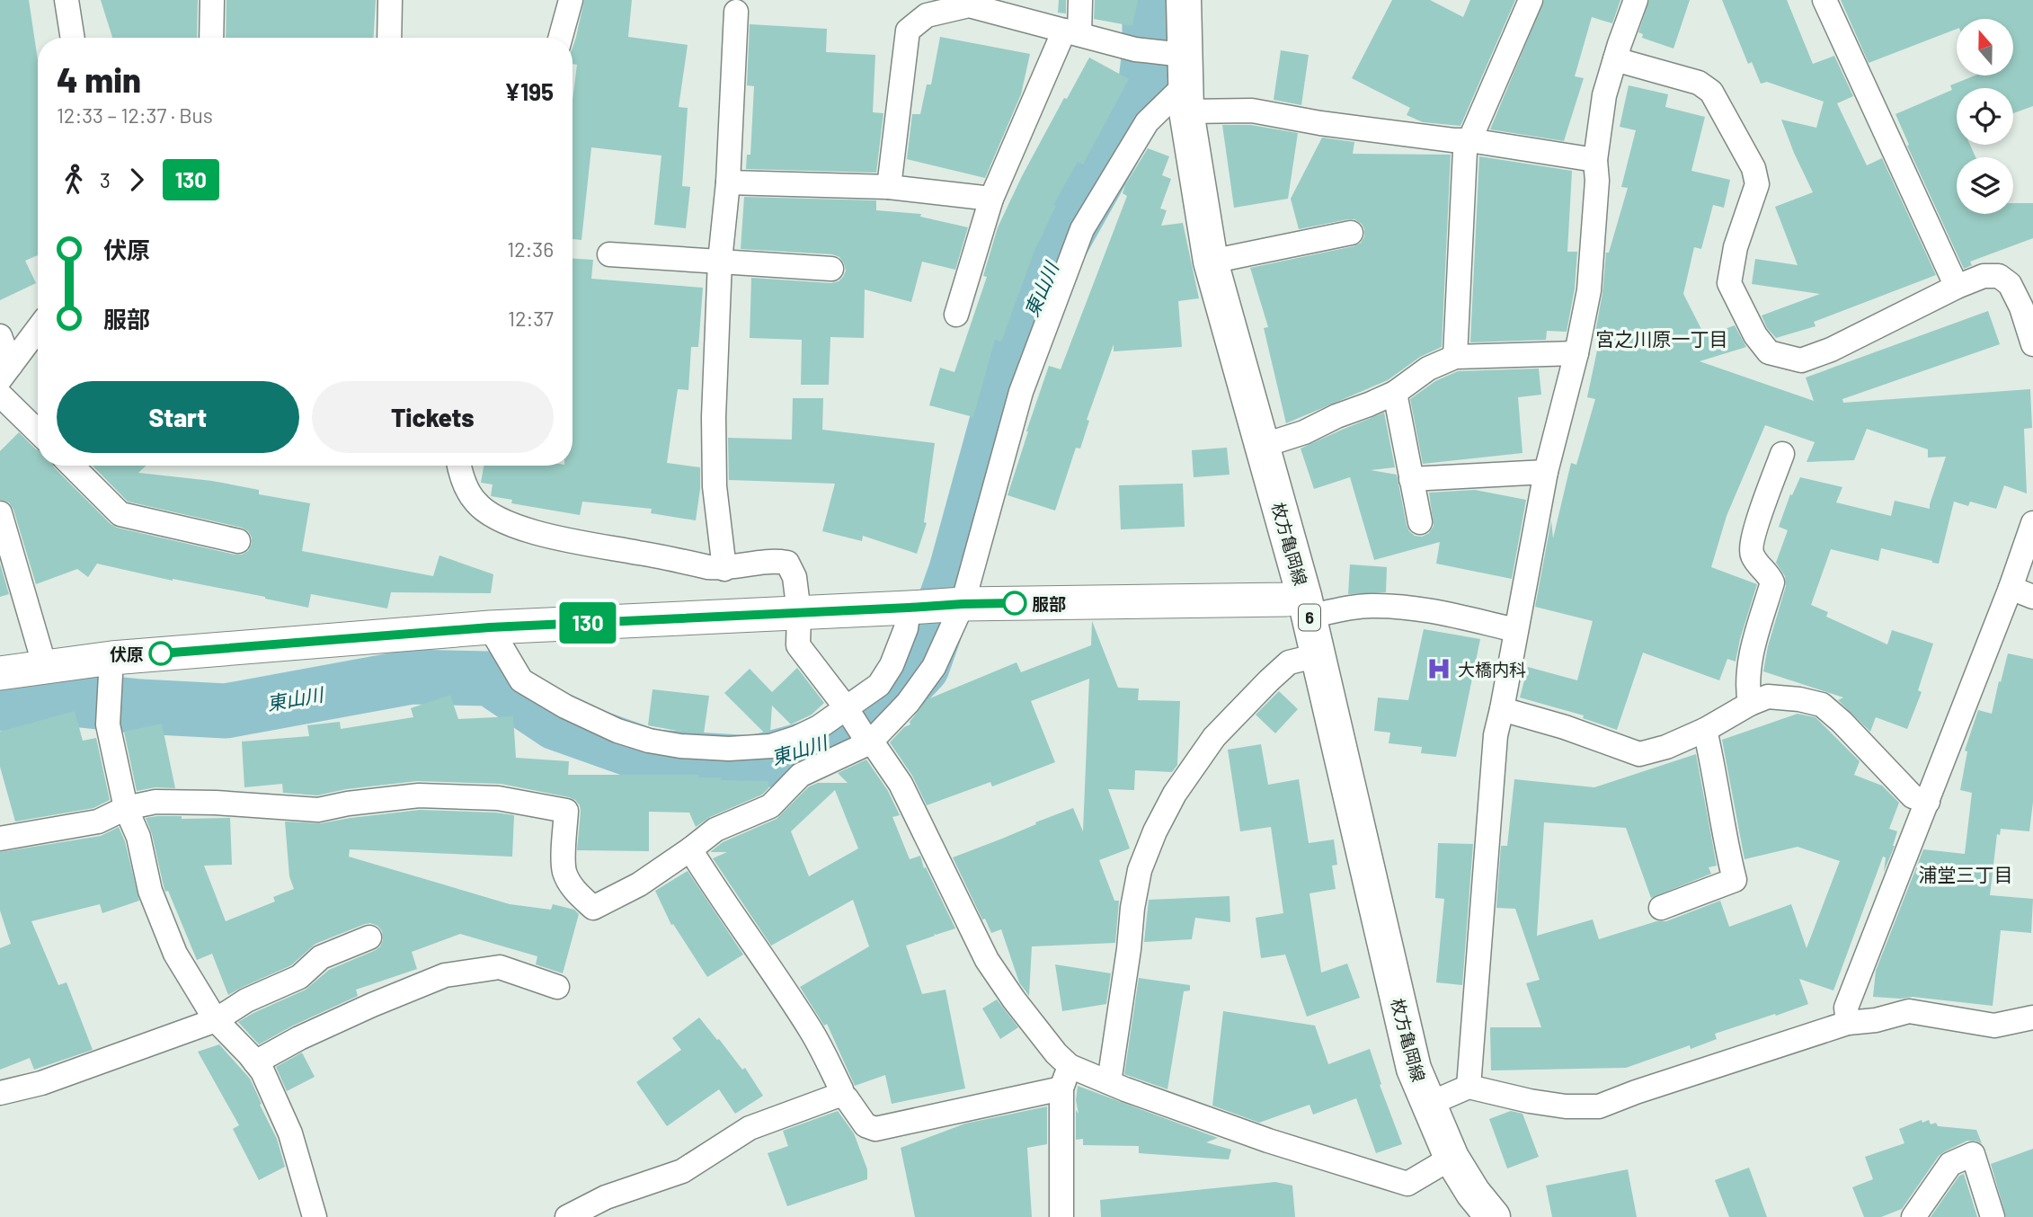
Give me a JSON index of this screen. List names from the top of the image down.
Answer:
{
  "streets": {
    "main road": ["枚方亀岡線", "6"]
  },
  "districts": ["宮之川原一丁目", "浦堂三丁目"],
  "water": ["東山川"],
  "places": {
    "other": ["服部", "伏原"],
    "hospital": ["大橋内科"]
  },
  "lines": ["bus line 130"],
  "north": "top",
  "page": {
    "on_map": "130",
    "heading": ["4 min", "12:33 – 12:37 · Bus", "¥195"],
    "legs": ["3", "130"],
    "list": [
      {
        "name": "伏原",
        "value": "12:36"
      },
      {
        "name": "服部",
        "value": "12:37"
      }
    ],
    "buttons": ["Start", "Tickets"]
  }
}
